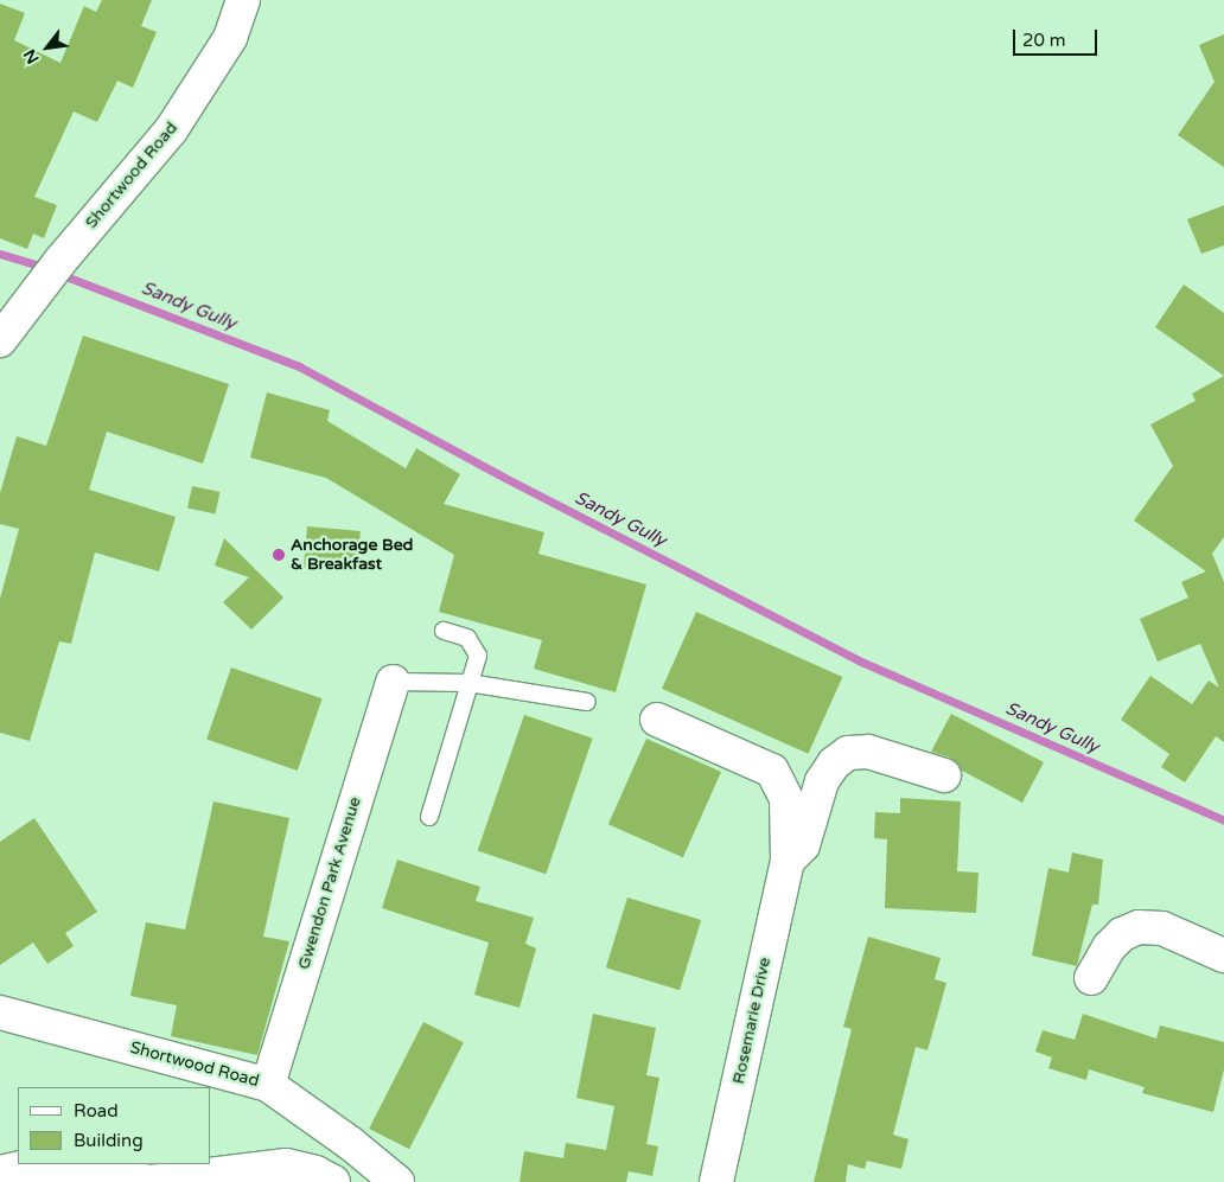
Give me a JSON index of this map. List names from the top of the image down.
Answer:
{
  "streets": {
    "street": ["Shortwood Road", "Gwendon Park Avenue", "Rosemarie Drive"]
  },
  "crossings": [
    ["Shortwood Road", "Gwendon Park Avenue"]
  ],
  "water": ["Sandy Gully"],
  "places": ["Anchorage Bed & Breakfast"],
  "legend": ["Road", "Building"],
  "scale_bar": "20 m",
  "north": "bottom left"
}
